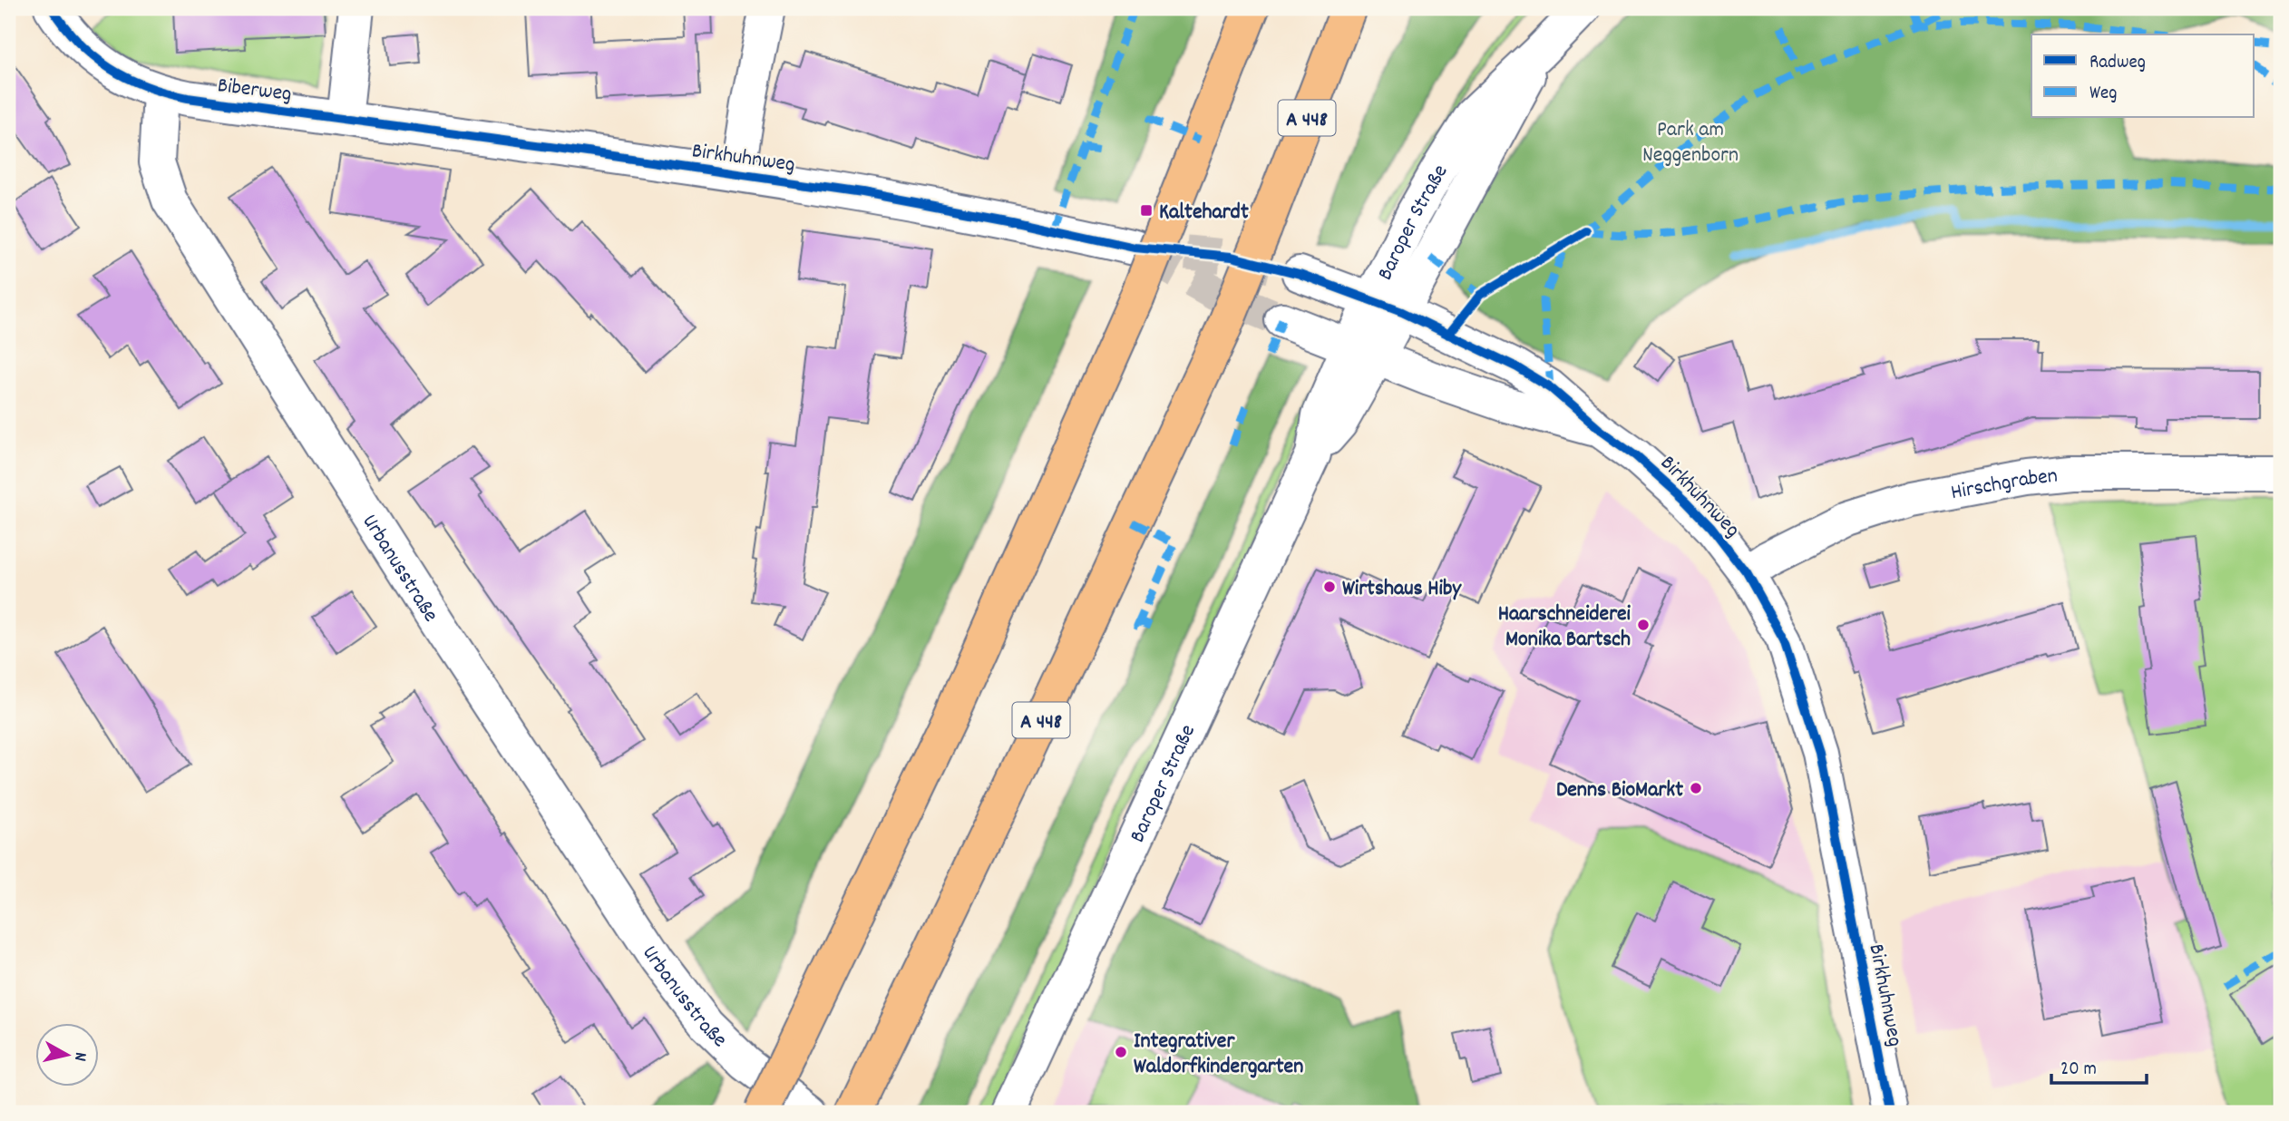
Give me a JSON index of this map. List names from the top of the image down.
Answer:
{
  "streets": {
    "highway": ["A 448"],
    "street": [
      "Biberweg",
      "Birkhuhnweg",
      "Baroper Straße",
      "Hirschgraben",
      "Urbanusstraße"
    ]
  },
  "crossings": [
    ["Biberweg", "Birkhuhnweg"],
    ["Biberweg", "Urbanusstraße"],
    ["Birkhuhnweg", "Baroper Straße"],
    ["Birkhuhnweg", "Hirschgraben"]
  ],
  "parks": ["Park am Neggenborn"],
  "places": {
    "transit": ["Kaltehardt"],
    "other": [
      "Wirtshaus Hiby",
      "Haarschneiderei Monika Bartsch",
      "Denns BioMarkt",
      "Integrativer Waldorfkindergarten"
    ]
  },
  "legend": ["Radweg", "Weg"],
  "scale_bar": "20 m",
  "north": "right"
}
